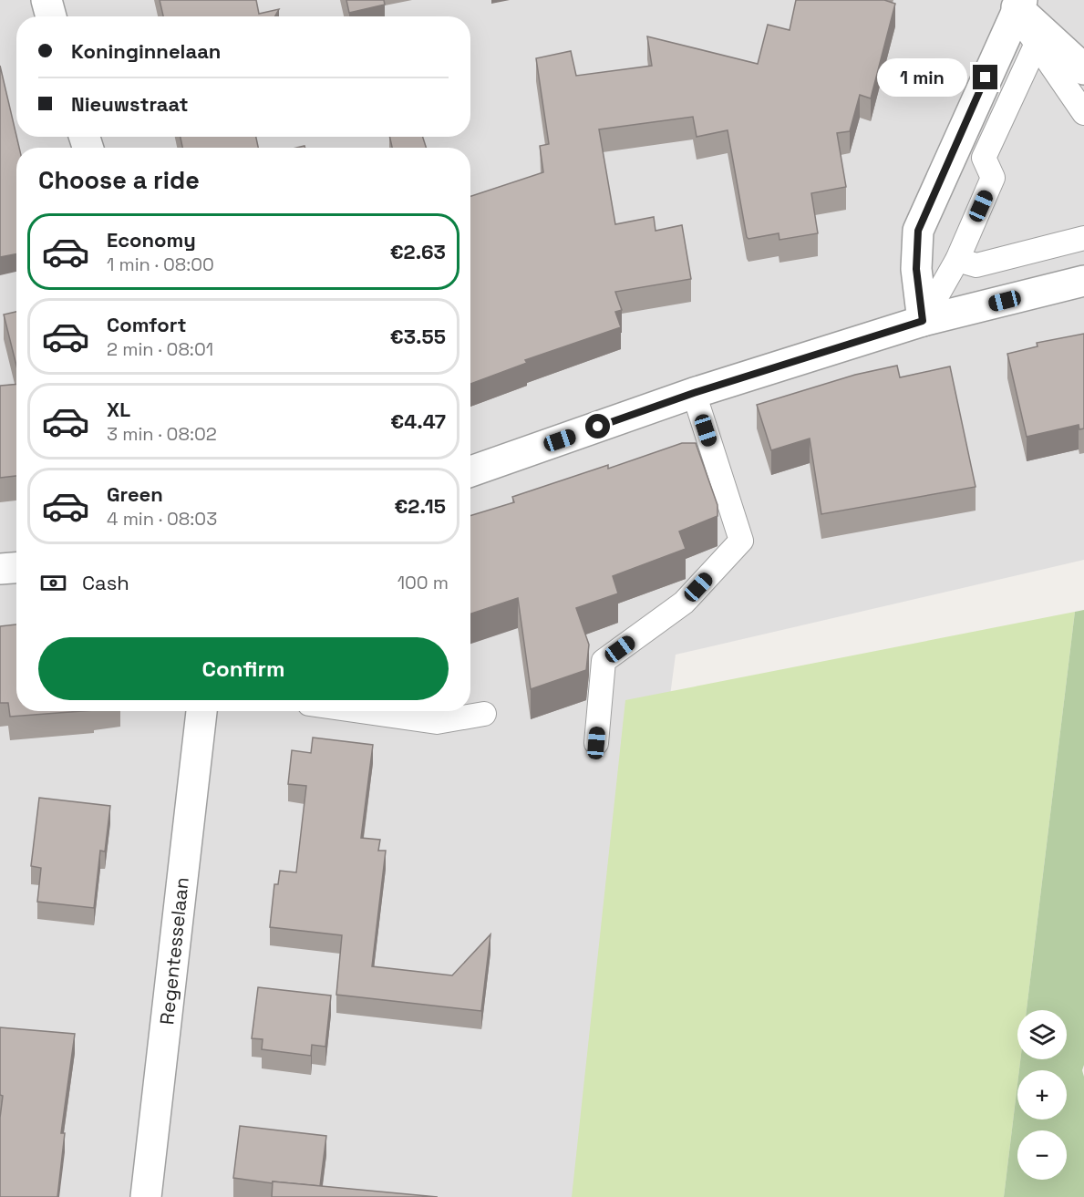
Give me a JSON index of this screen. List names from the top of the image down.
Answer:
{
  "streets": {
    "street": ["Regentesselaan"]
  },
  "page": {
    "banner": ["Koninginnelaan", "Nieuwstraat"],
    "bubble": "1 min",
    "heading": "Choose a ride",
    "list": [
      {
        "name": "Economy",
        "note": "1 min · 08:00",
        "value": "€2.63"
      },
      {
        "name": "Comfort",
        "note": "2 min · 08:01",
        "value": "€3.55"
      },
      {
        "name": "XL",
        "note": "3 min · 08:02",
        "value": "€4.47"
      },
      {
        "name": "Green",
        "note": "4 min · 08:03",
        "value": "€2.15"
      }
    ],
    "pay": ["Cash", "100 m"],
    "buttons": "Confirm",
    "map_buttons": ["+", "−"]
  }
}
